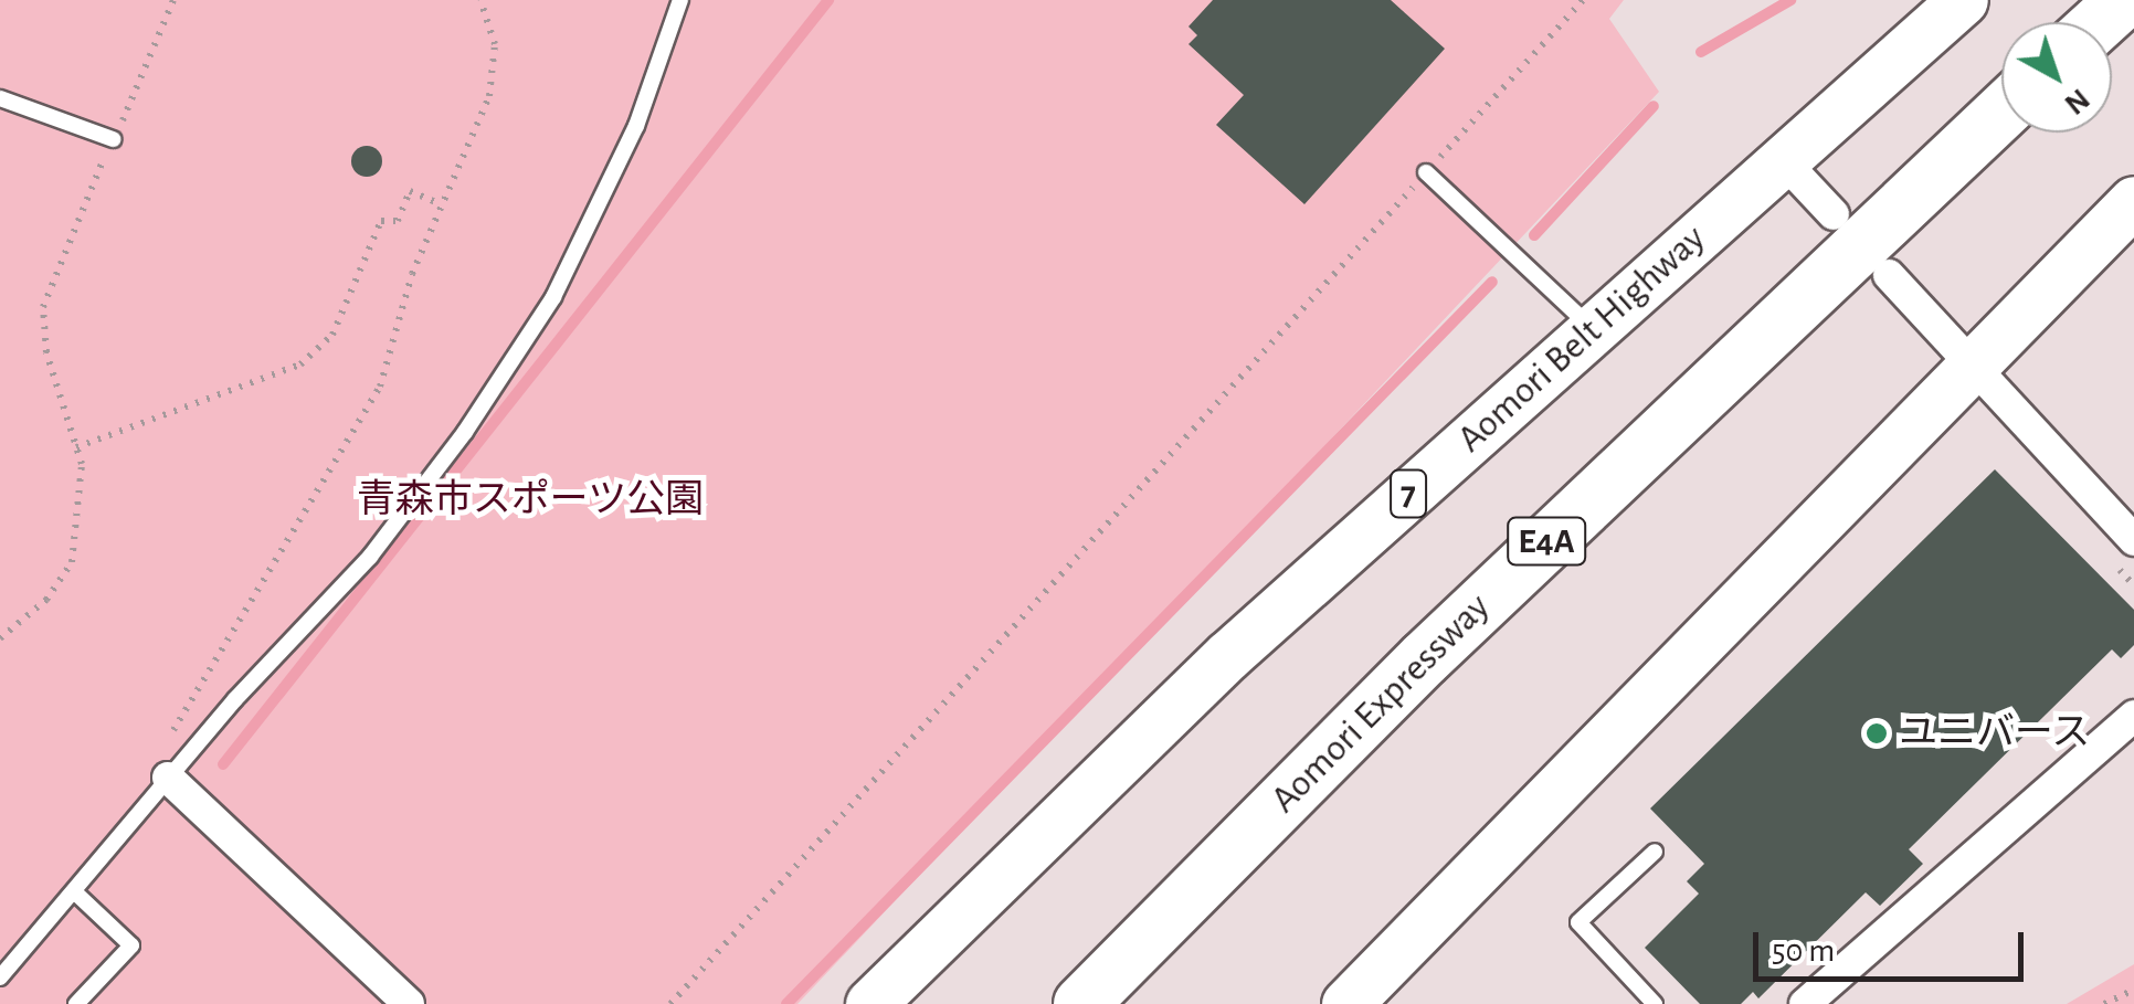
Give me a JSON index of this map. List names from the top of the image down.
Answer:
{
  "streets": {
    "highway": [
      "Aomori Belt Highway",
      "7",
      "E4A",
      "Aomori Expressway"
    ]
  },
  "parks": ["青森市スポーツ公園"],
  "places": ["ユニバース"],
  "scale_bar": "50 m",
  "north": "bottom right"
}
